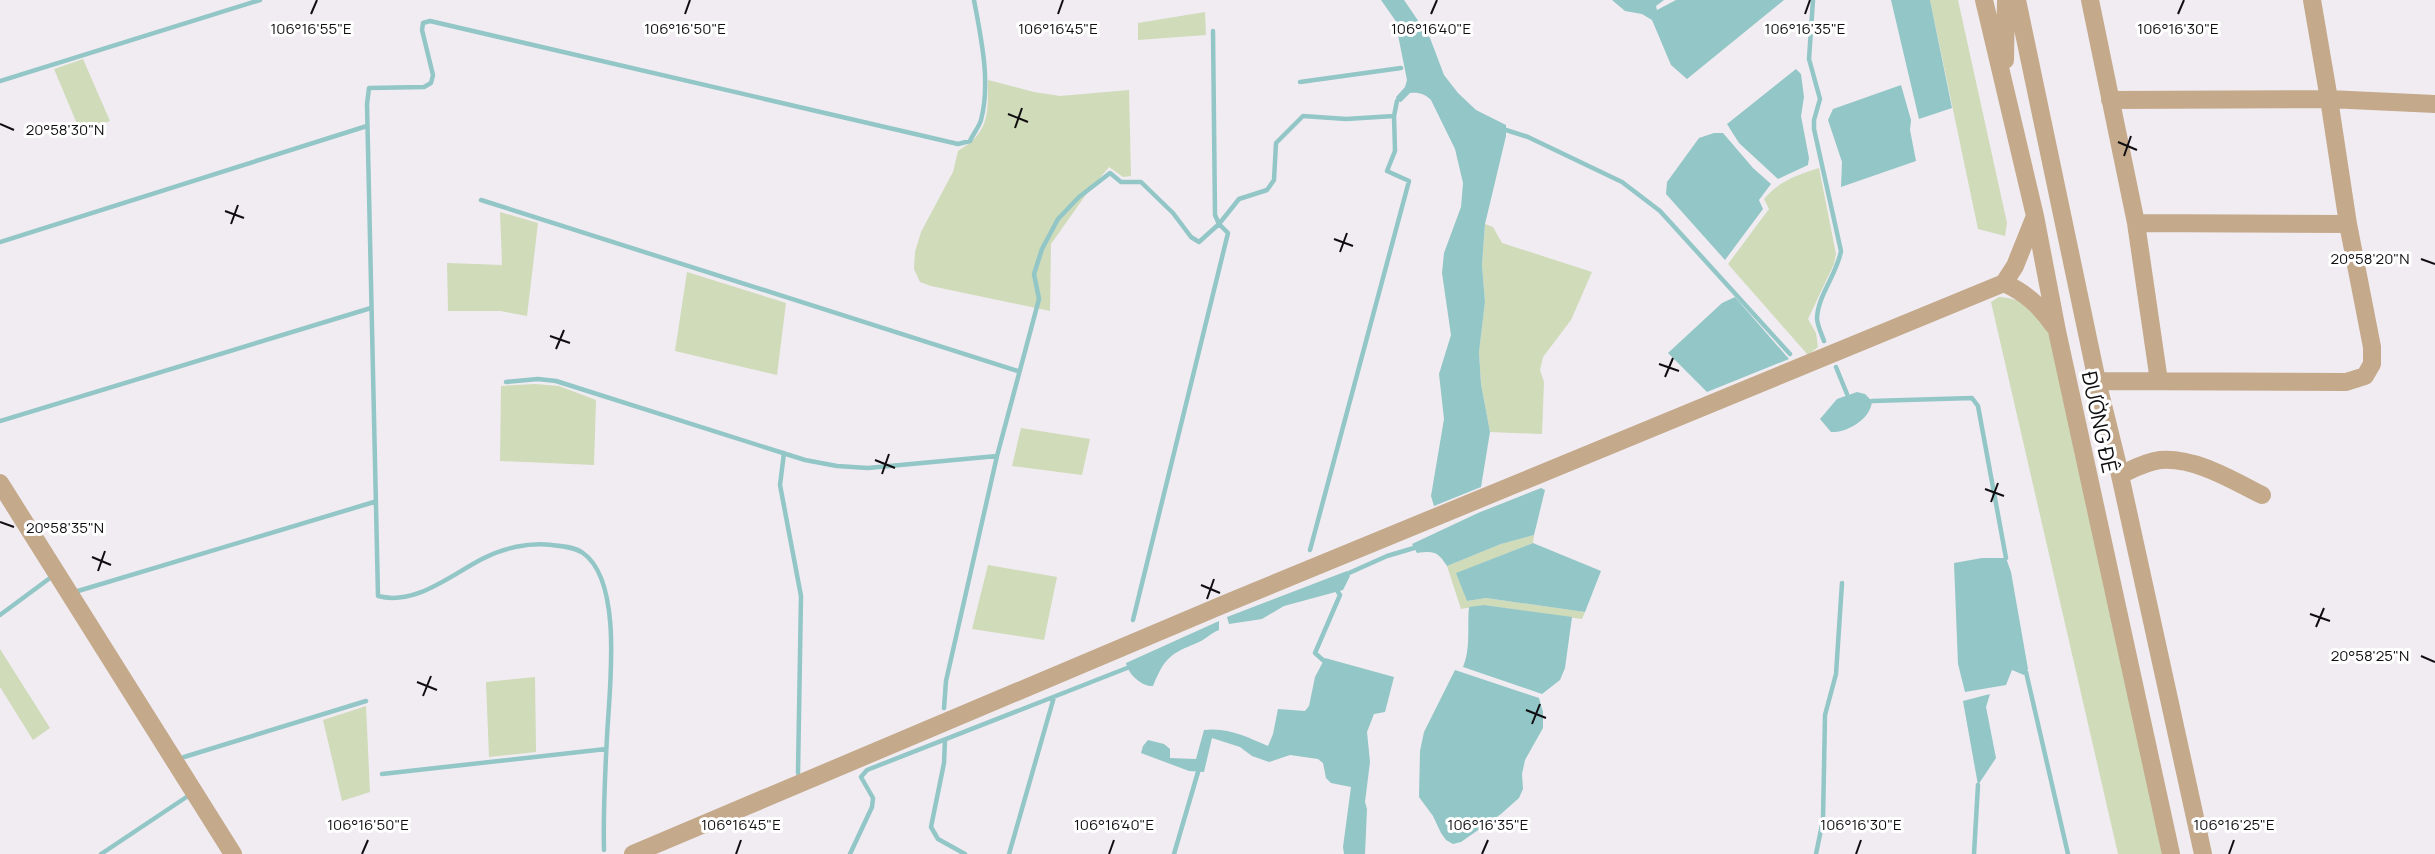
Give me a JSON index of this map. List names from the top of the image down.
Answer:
{
  "streets": {
    "street": ["ĐƯỜNG ĐÊ"]
  },
  "coordinates": [
    "106°16'50\"E",
    "106°16'45\"E",
    "106°16'40\"E",
    "106°16'30\"E",
    "106°16'55\"E",
    "106°16'35\"E",
    "20°58'30\"N",
    "20°58'20\"N",
    "20°58'35\"N",
    "20°58'25\"N",
    "106°16'25\"E"
  ]
}
